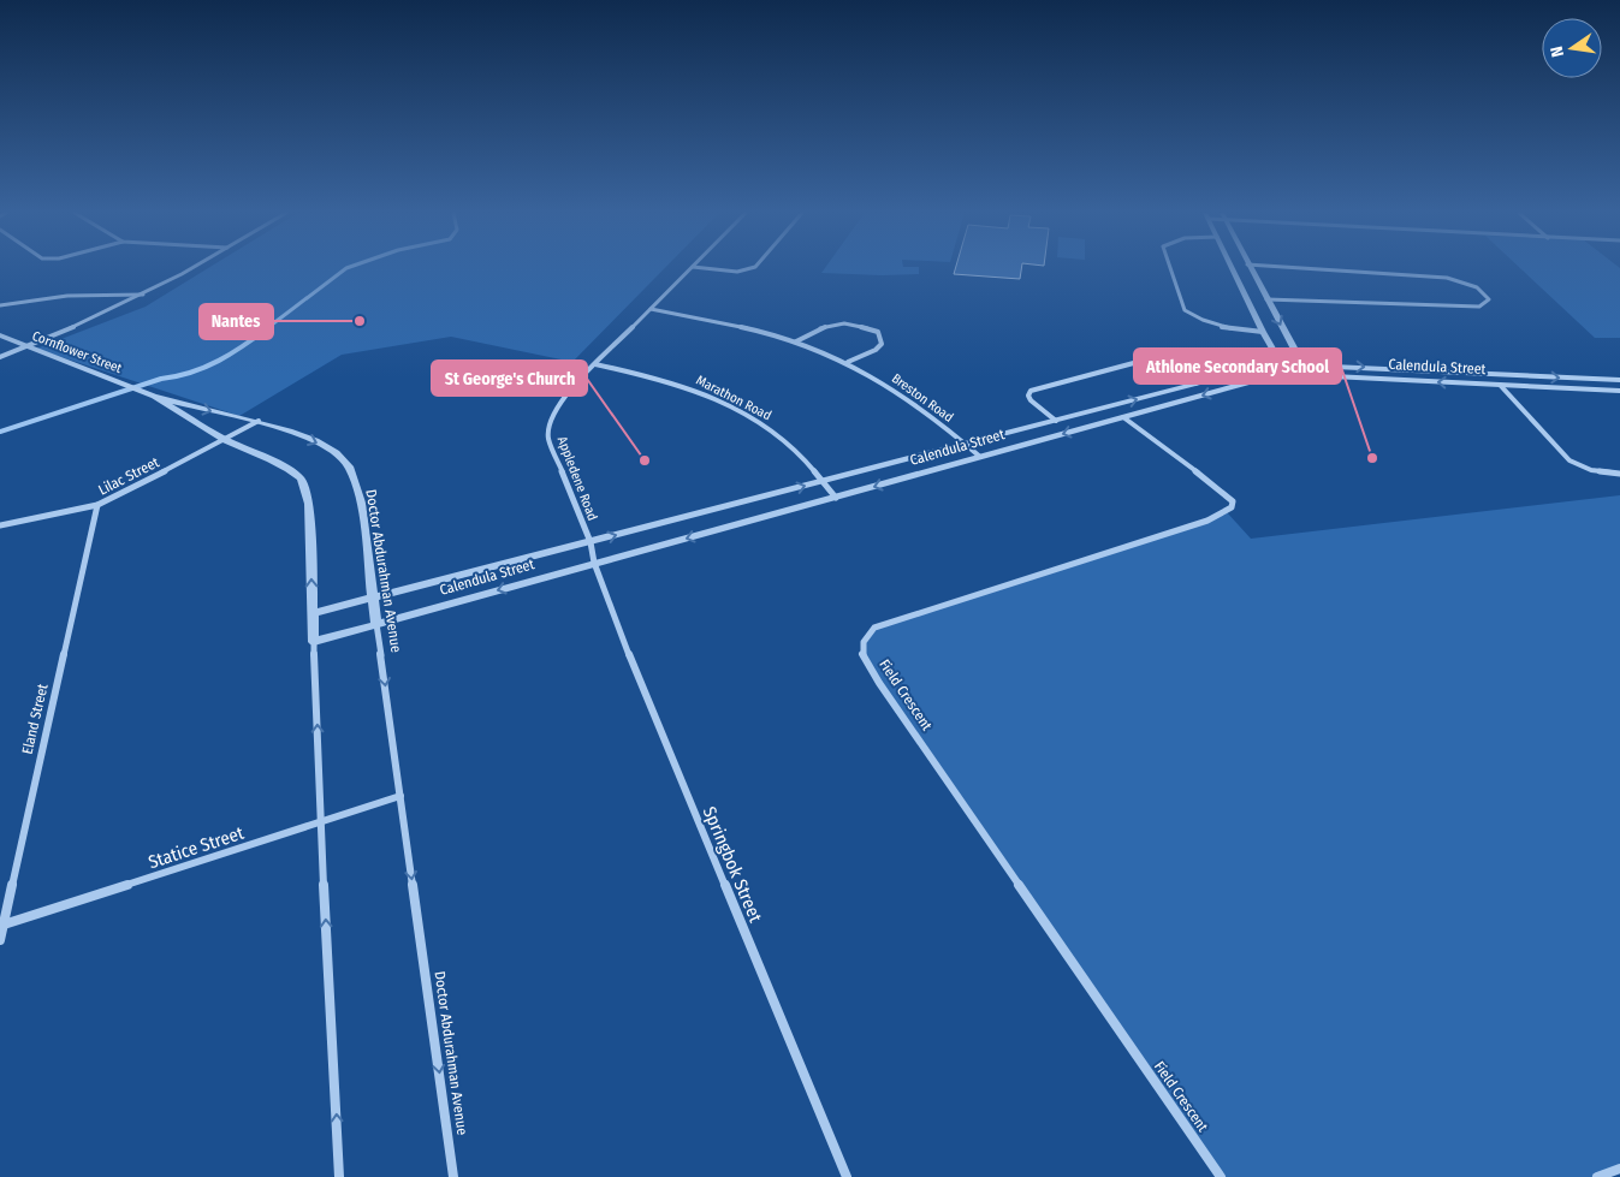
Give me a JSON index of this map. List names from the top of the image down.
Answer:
{
  "streets": {
    "street": [
      "Cornflower Street",
      "Calendula Street",
      "Marathon Road",
      "Breston Road",
      "Lilac Street",
      "Appledene Road",
      "Doctor Abdurahman Avenue",
      "Field Crescent",
      "Eland Street",
      "Statice Street",
      "Springbok Street"
    ]
  },
  "crossings": [
    ["Cornflower Street", "Doctor Abdurahman Avenue"],
    ["Calendula Street", "Marathon Road"],
    ["Calendula Street", "Breston Road"],
    ["Calendula Street", "Appledene Road"],
    ["Calendula Street", "Doctor Abdurahman Avenue"],
    ["Calendula Street", "Field Crescent"],
    ["Calendula Street", "Springbok Street"],
    ["Marathon Road", "Appledene Road"],
    ["Breston Road", "Appledene Road"],
    ["Lilac Street", "Doctor Abdurahman Avenue"],
    ["Lilac Street", "Eland Street"],
    ["Appledene Road", "Springbok Street"],
    ["Doctor Abdurahman Avenue", "Statice Street"],
    ["Eland Street", "Statice Street"]
  ],
  "one_way": ["Doctor Abdurahman Avenue"],
  "places": ["Nantes", "Athlone Secondary School", "St George's Church"],
  "north": "left"
}
